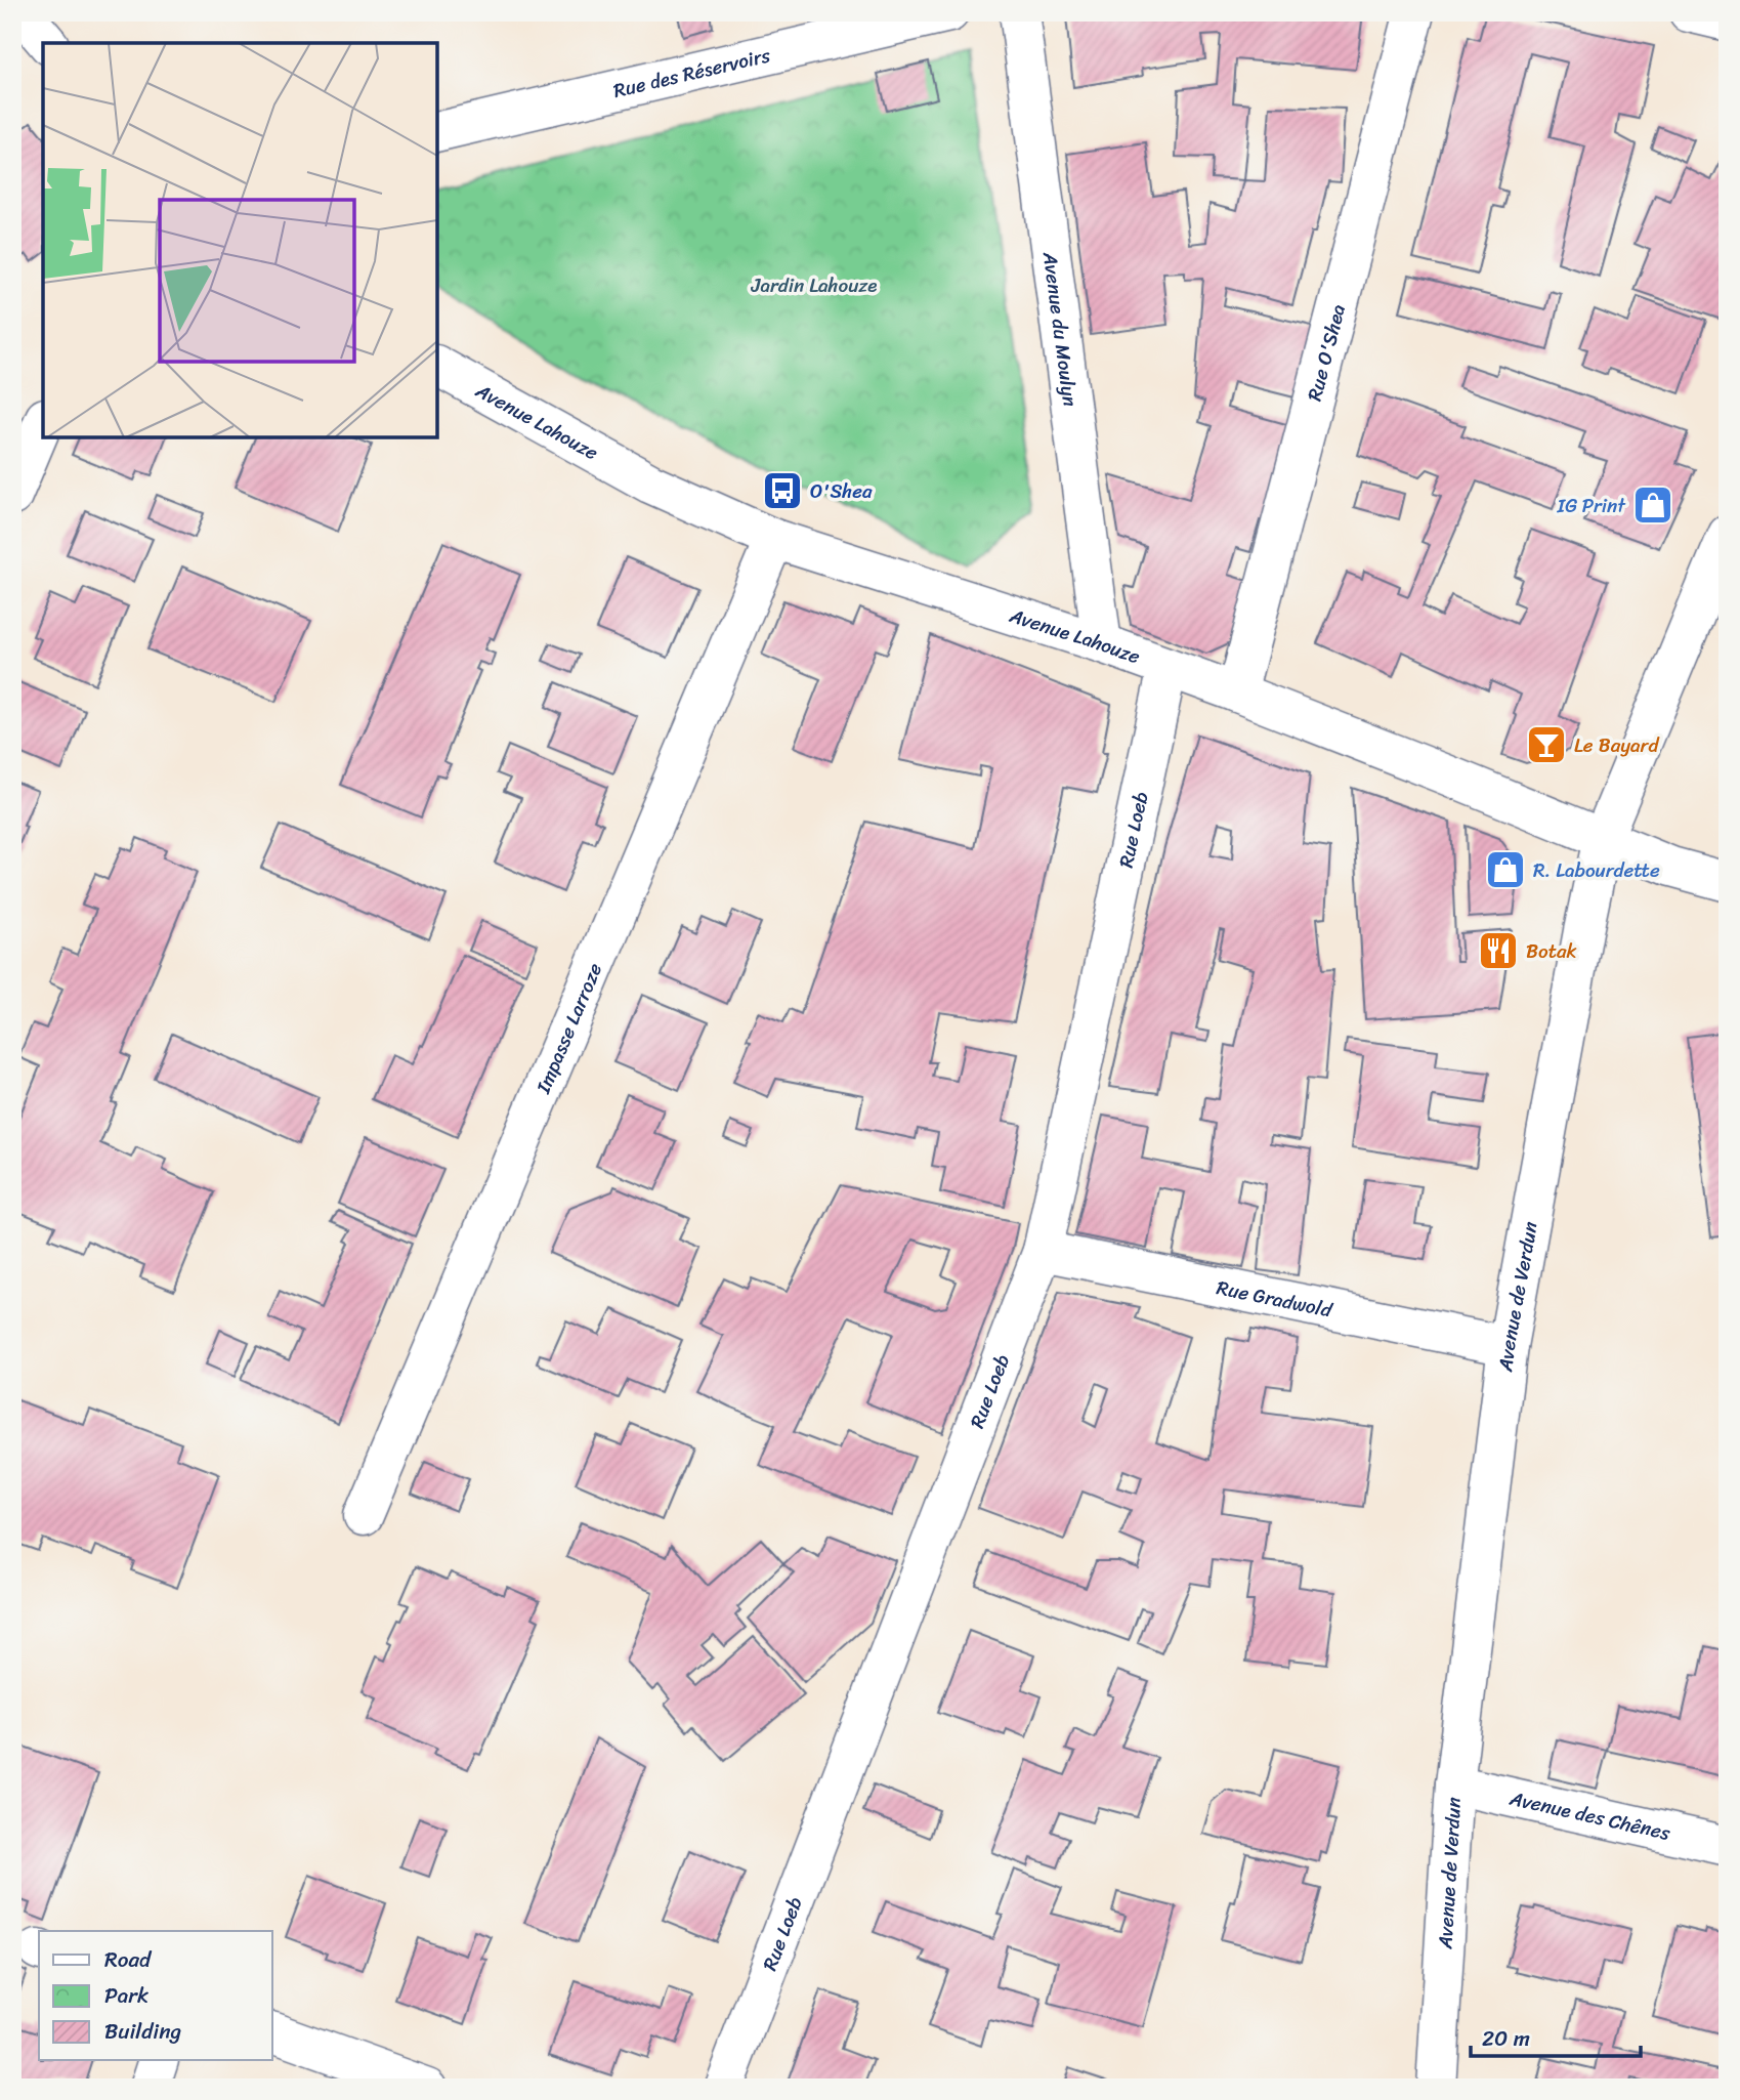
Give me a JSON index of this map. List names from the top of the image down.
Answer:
{
  "streets": {
    "street": [
      "Rue des Réservoirs",
      "Avenue du Moulyn",
      "Rue O'Shea",
      "Avenue Lahouze",
      "Rue Loeb",
      "Impasse Larroze",
      "Avenue de Verdun",
      "Rue Gradwold",
      "Avenue des Chênes"
    ]
  },
  "crossings": [
    ["Avenue du Moulyn", "Avenue Lahouze"],
    ["Rue O'Shea", "Avenue Lahouze"],
    ["Avenue Lahouze", "Rue Loeb"],
    ["Avenue Lahouze", "Impasse Larroze"],
    ["Avenue Lahouze", "Avenue de Verdun"],
    ["Rue Loeb", "Rue Gradwold"],
    ["Avenue de Verdun", "Rue Gradwold"],
    ["Avenue de Verdun", "Avenue des Chênes"]
  ],
  "parks": ["Jardin Lahouze"],
  "places": {
    "bus stop": ["O'Shea"],
    "shop": ["IG Print", "R. Labourdette"],
    "bar": ["Le Bayard"],
    "restaurant": ["Botak"]
  },
  "legend": ["Road", "Park", "Building"],
  "scale_bar": "20 m"
}
